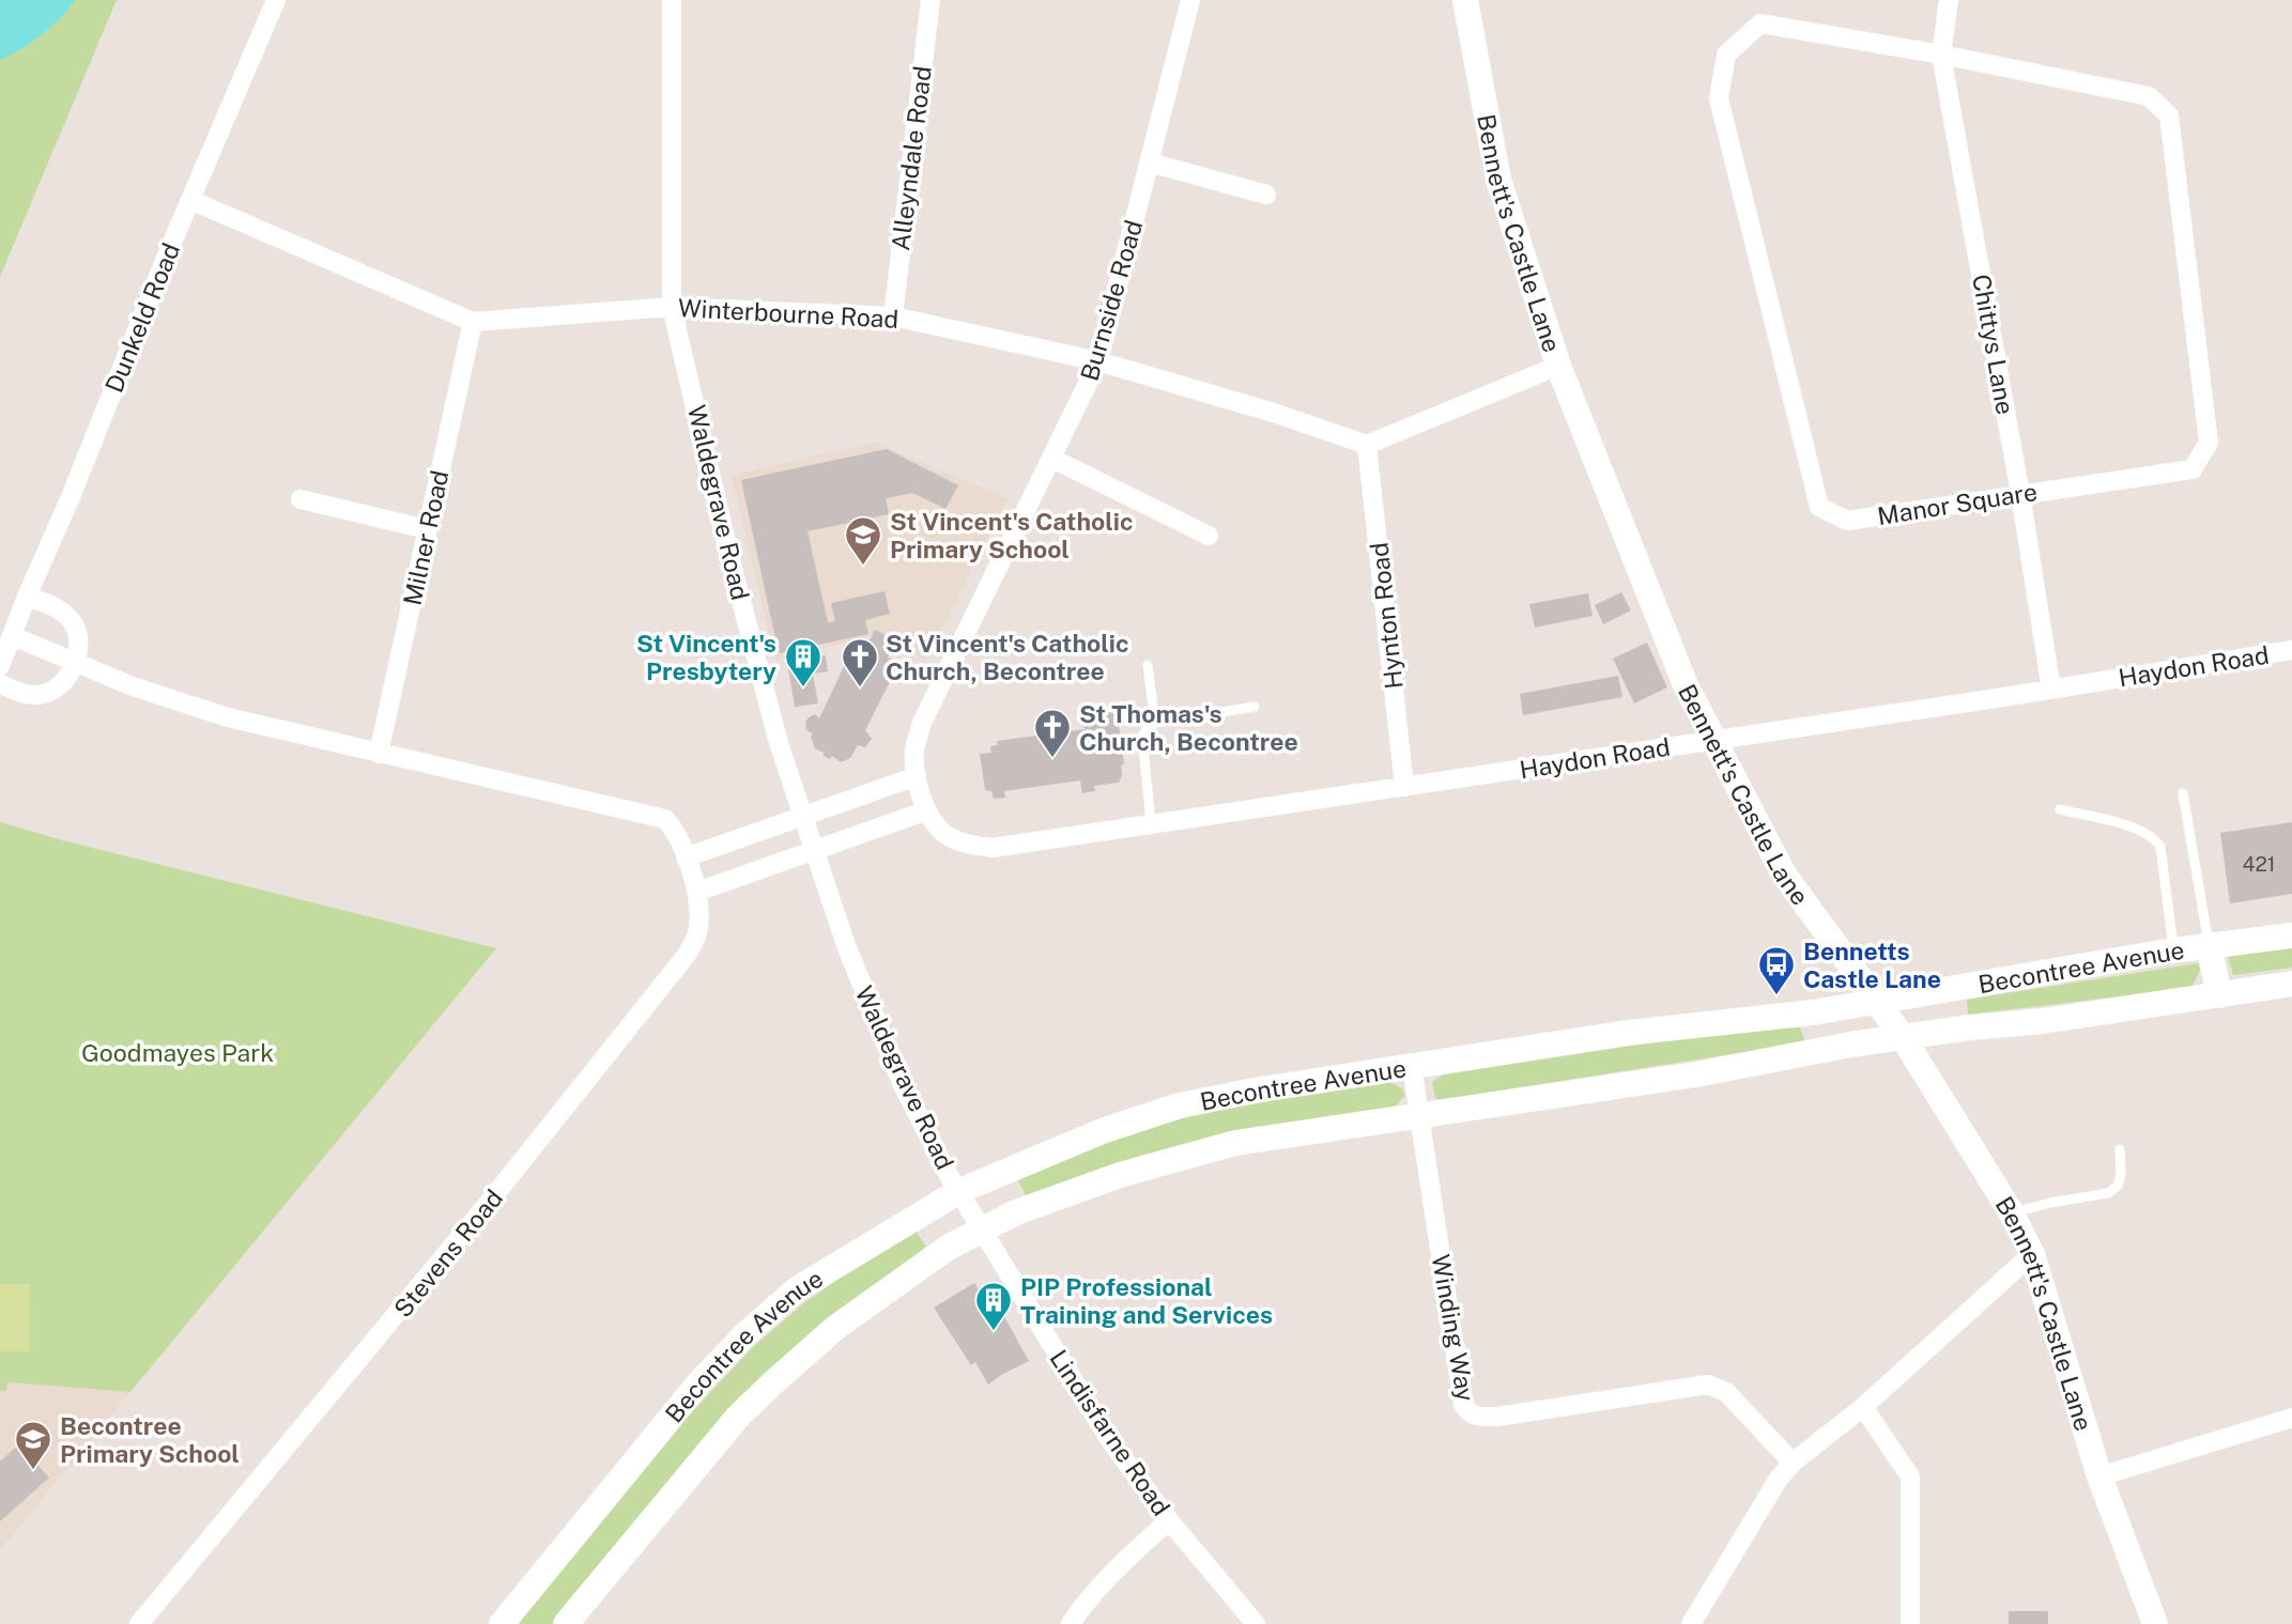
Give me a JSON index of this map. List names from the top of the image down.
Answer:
{
  "streets": {
    "street": [
      "Alleyndale Road",
      "Bennett's Castle Lane",
      "Burnside Road",
      "Winterbourne Road",
      "Dunkeld Road",
      "Chittys Lane",
      "Waldegrave Road",
      "Manor Square",
      "Milner Road",
      "Hynton Road",
      "Haydon Road",
      "Becontree Avenue",
      "Stevens Road",
      "Winding Way",
      "Lindisfarne Road"
    ]
  },
  "crossings": [
    ["Alleyndale Road", "Winterbourne Road"],
    ["Bennett's Castle Lane", "Haydon Road"],
    ["Bennett's Castle Lane", "Becontree Avenue"],
    ["Burnside Road", "Winterbourne Road"],
    ["Burnside Road", "Haydon Road"],
    ["Winterbourne Road", "Dunkeld Road"],
    ["Winterbourne Road", "Waldegrave Road"],
    ["Winterbourne Road", "Milner Road"],
    ["Winterbourne Road", "Hynton Road"],
    ["Dunkeld Road", "Stevens Road"],
    ["Chittys Lane", "Manor Square"],
    ["Chittys Lane", "Haydon Road"],
    ["Waldegrave Road", "Becontree Avenue"],
    ["Waldegrave Road", "Lindisfarne Road"],
    ["Milner Road", "Stevens Road"],
    ["Hynton Road", "Haydon Road"],
    ["Becontree Avenue", "Winding Way"],
    ["Becontree Avenue", "Lindisfarne Road"]
  ],
  "parks": ["Goodmayes Park"],
  "places": {
    "school or university": ["St Vincent's Catholic Primary School", "Becontree Primary School"],
    "building": ["St Vincent's Presbytery", "PIP Professional Training and Services"],
    "church": ["St Vincent's Catholic Church, Becontree", "St Thomas's Church, Becontree"],
    "bus stop": ["Bennetts Castle Lane"]
  },
  "house_numbers": ["421"]
}
